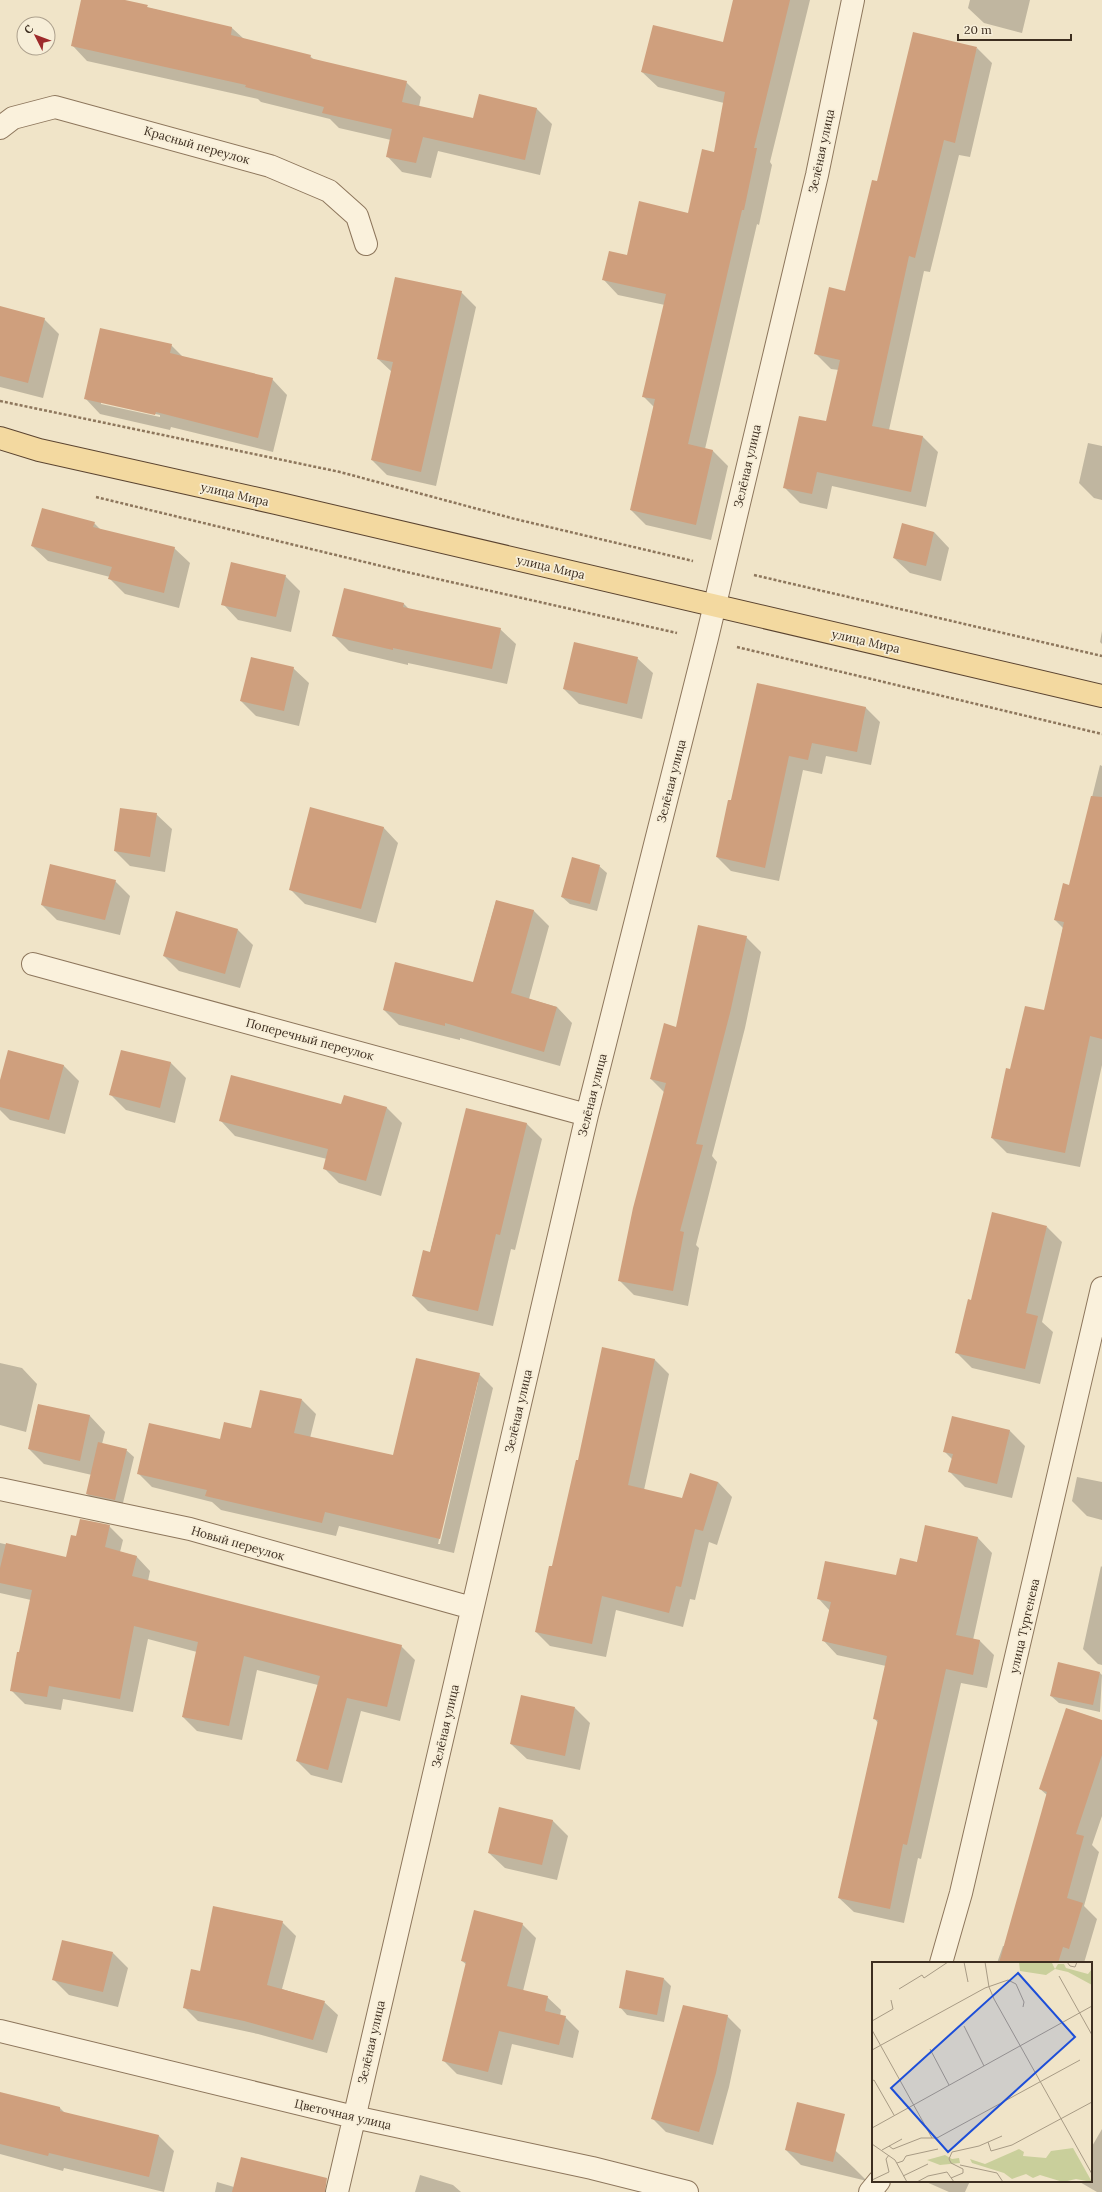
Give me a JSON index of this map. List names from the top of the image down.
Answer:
{
  "streets": {
    "main road": ["улица Мира"],
    "street": [
      "Красный переулок",
      "Зелёная улица",
      "Поперечный переулок",
      "Новый переулок",
      "улица Тургенева",
      "Цветочная улица"
    ]
  },
  "crossings": [
    ["Зелёная улица", "улица Мира"],
    ["Зелёная улица", "Поперечный переулок"],
    ["Зелёная улица", "Новый переулок"],
    ["Зелёная улица", "Цветочная улица"]
  ],
  "scale_bar": "20 m",
  "north": "top left"
}
